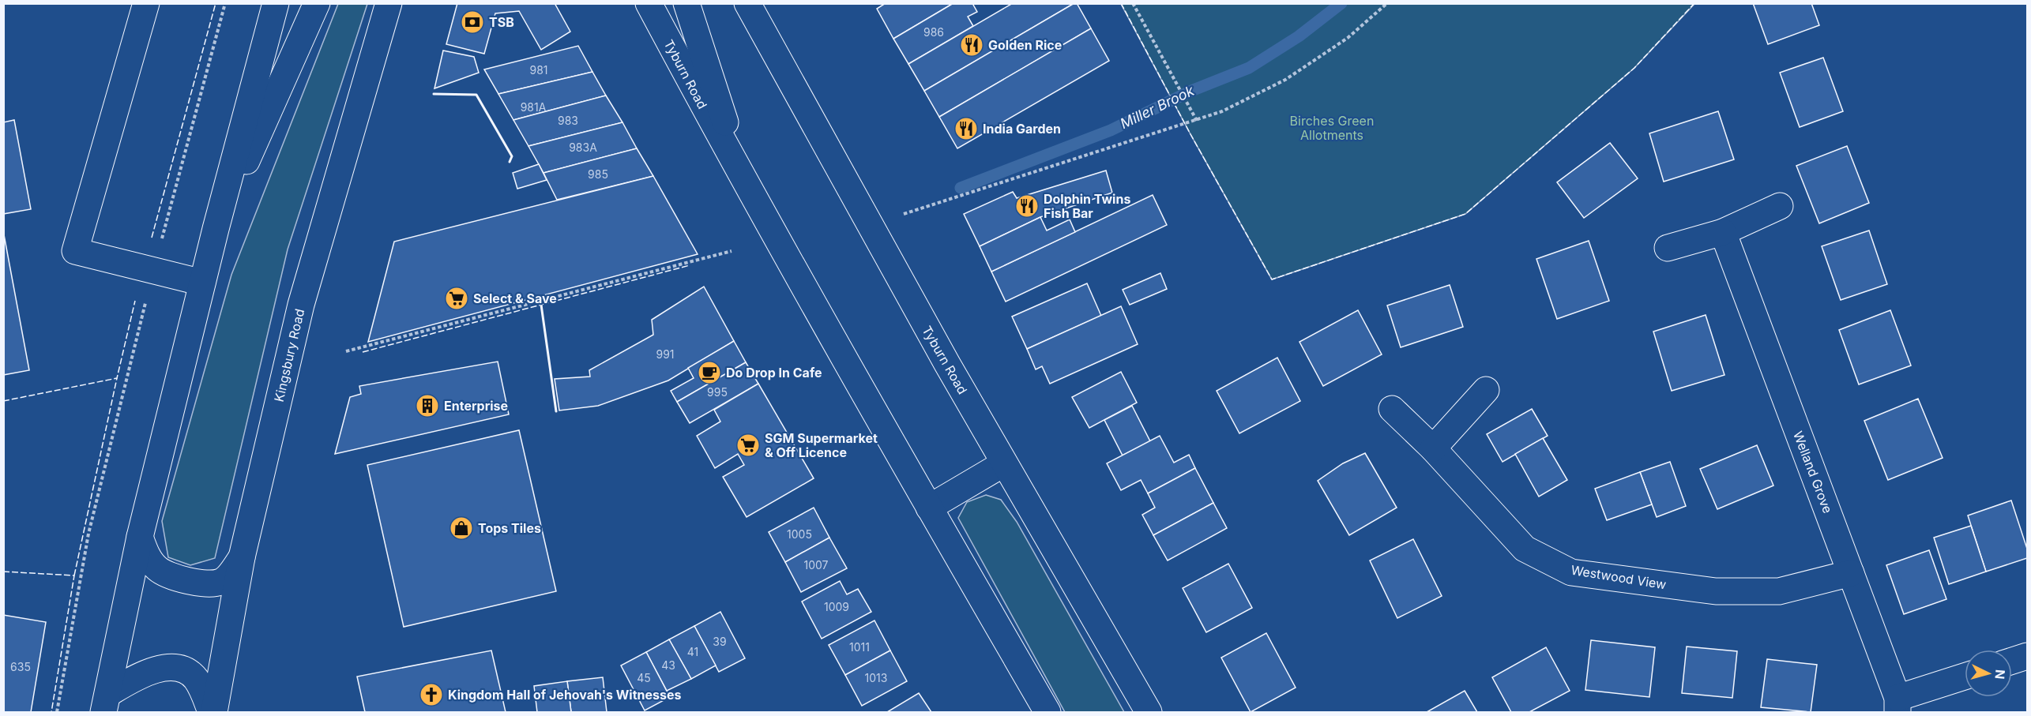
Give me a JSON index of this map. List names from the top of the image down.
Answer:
{
  "streets": {
    "main road": [
      "Tyburn Road",
      "Kingsbury Road",
      "Welland Grove",
      "Westwood View"
    ]
  },
  "crossings": [
    ["Welland Grove", "Westwood View"]
  ],
  "water": ["Miller Brook"],
  "parks": ["Birches Green Allotments"],
  "places": {
    "bank": ["TSB"],
    "restaurant": ["Golden Rice", "India Garden", "Dolphin Twins Fish Bar"],
    "supermarket": ["Select & Save", "SGM Supermarket & Off Licence"],
    "cafe": ["Do Drop In Cafe"],
    "building": ["Enterprise"],
    "shop": ["Tops Tiles"],
    "church": ["Kingdom Hall of Jehovah's Witnesses"]
  },
  "house_numbers": [
    "986",
    "981",
    "981A",
    "983",
    "983A",
    "985",
    "991",
    "995",
    "1005",
    "1007",
    "1009",
    "39",
    "1011",
    "41",
    "43",
    "635",
    "45",
    "1013"
  ],
  "north": "right"
}
